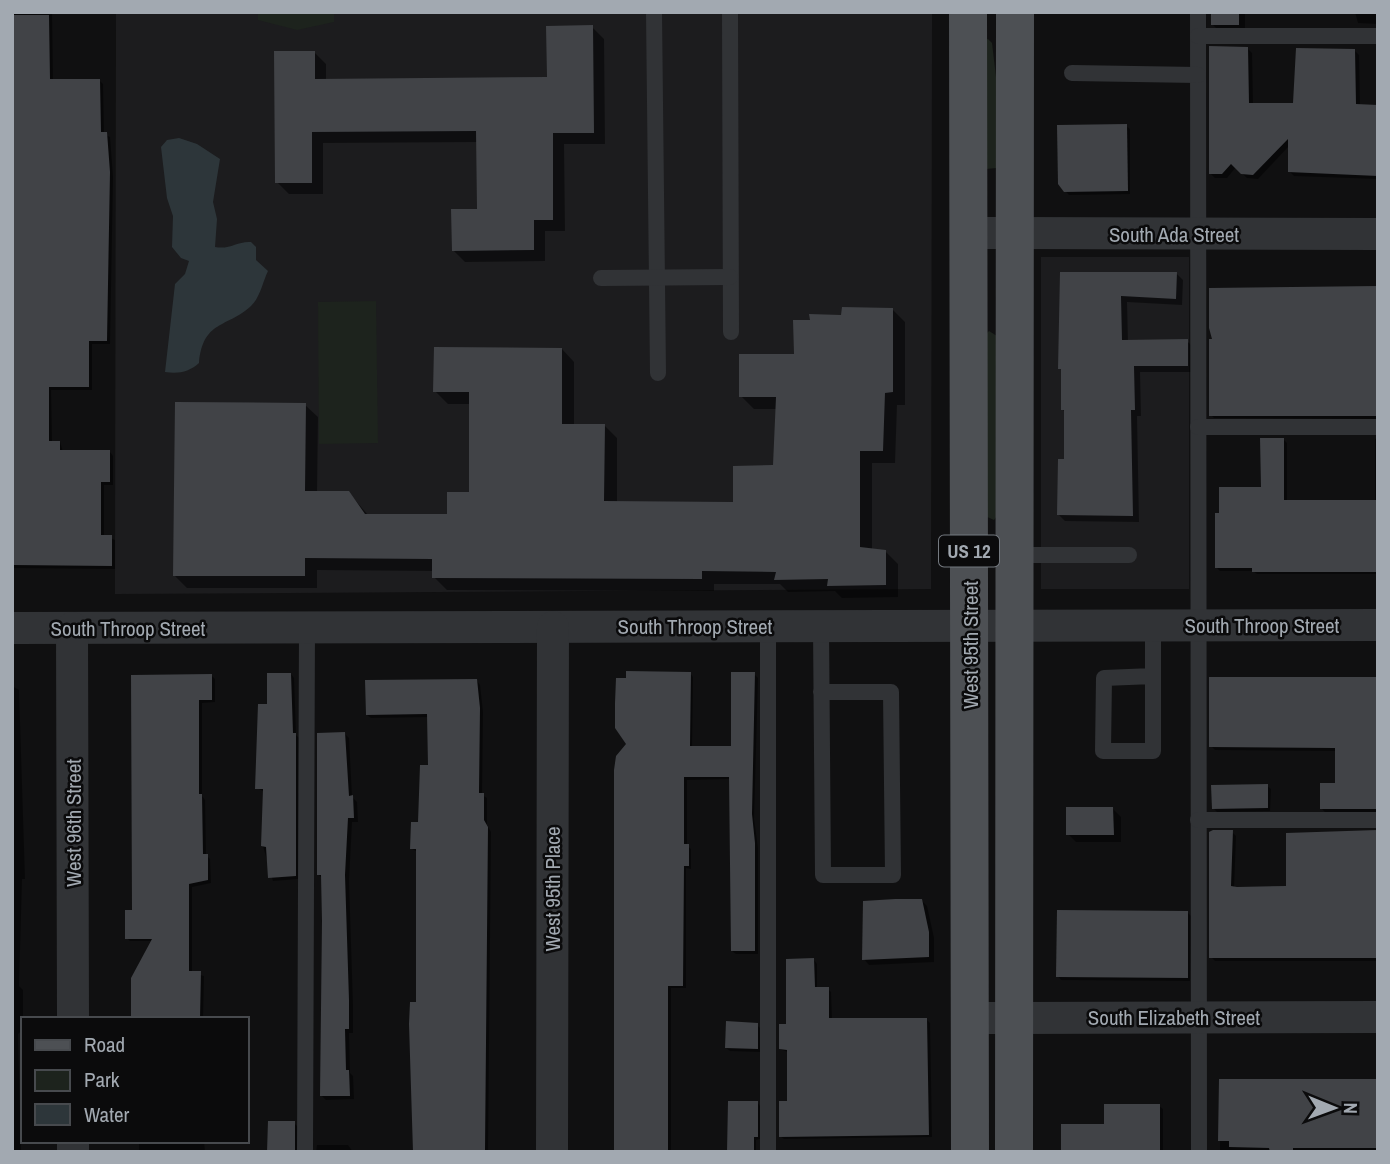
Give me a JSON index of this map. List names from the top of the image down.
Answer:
{
  "streets": {
    "main road": ["US 12", "West 95th Street"],
    "street": [
      "South Ada Street",
      "South Throop Street",
      "West 96th Street",
      "West 95th Place",
      "South Elizabeth Street"
    ]
  },
  "crossings": [
    ["South Ada Street", "US 12"],
    ["South Ada Street", "West 95th Street"],
    ["US 12", "South Throop Street"],
    ["US 12", "South Elizabeth Street"],
    ["South Throop Street", "West 95th Street"],
    ["South Throop Street", "West 96th Street"],
    ["South Throop Street", "West 95th Place"],
    ["West 95th Street", "South Elizabeth Street"]
  ],
  "legend": ["Road", "Park", "Water"],
  "north": "right"
}
